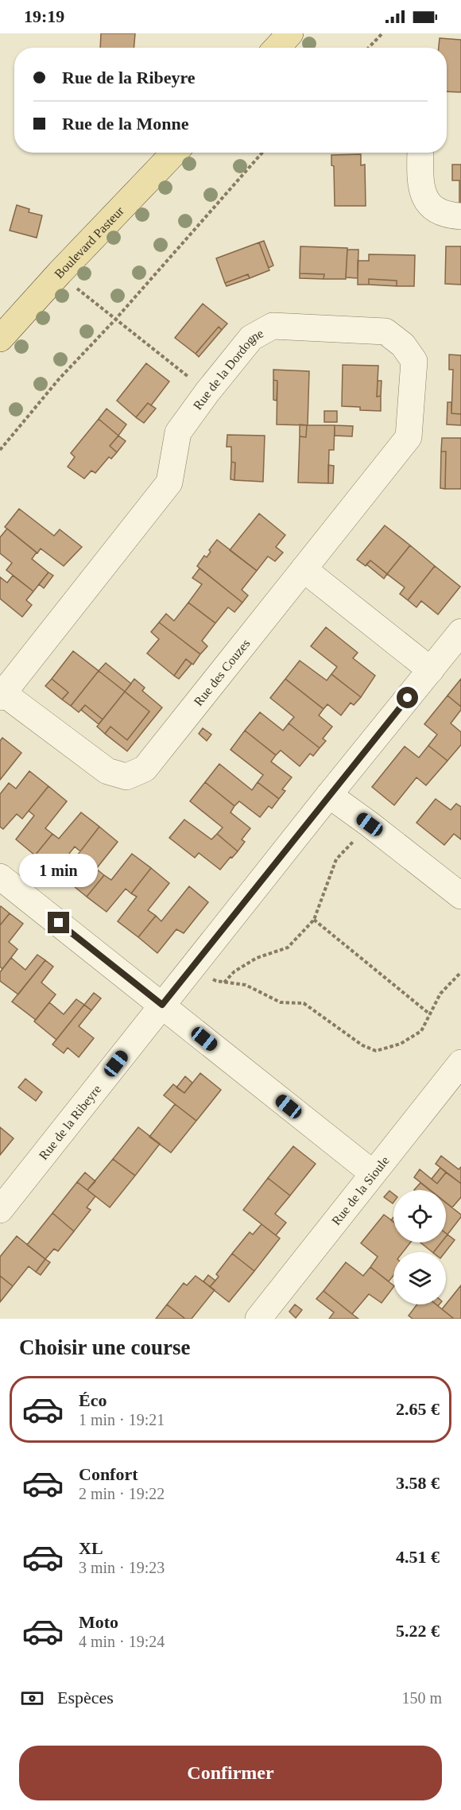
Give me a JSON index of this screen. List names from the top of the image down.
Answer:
{
  "streets": {
    "main road": ["Boulevard Pasteur"],
    "street": [
      "Rue de la Dordogne",
      "Rue des Couzes",
      "Rue de la Ribeyre",
      "Rue de la Sioule"
    ]
  },
  "crossings": [
    ["Rue de la Dordogne", "Rue des Couzes"]
  ],
  "page": {
    "status": "19:19",
    "banner": ["Rue de la Ribeyre", "Rue de la Monne"],
    "bubble": "1 min",
    "heading": "Choisir une course",
    "list": [
      {
        "name": "Éco",
        "note": "1 min · 19:21",
        "value": "2.65 €"
      },
      {
        "name": "Confort",
        "note": "2 min · 19:22",
        "value": "3.58 €"
      },
      {
        "name": "XL",
        "note": "3 min · 19:23",
        "value": "4.51 €"
      },
      {
        "name": "Moto",
        "note": "4 min · 19:24",
        "value": "5.22 €"
      }
    ],
    "pay": ["Espèces", "150 m"],
    "buttons": "Confirmer"
  }
}
